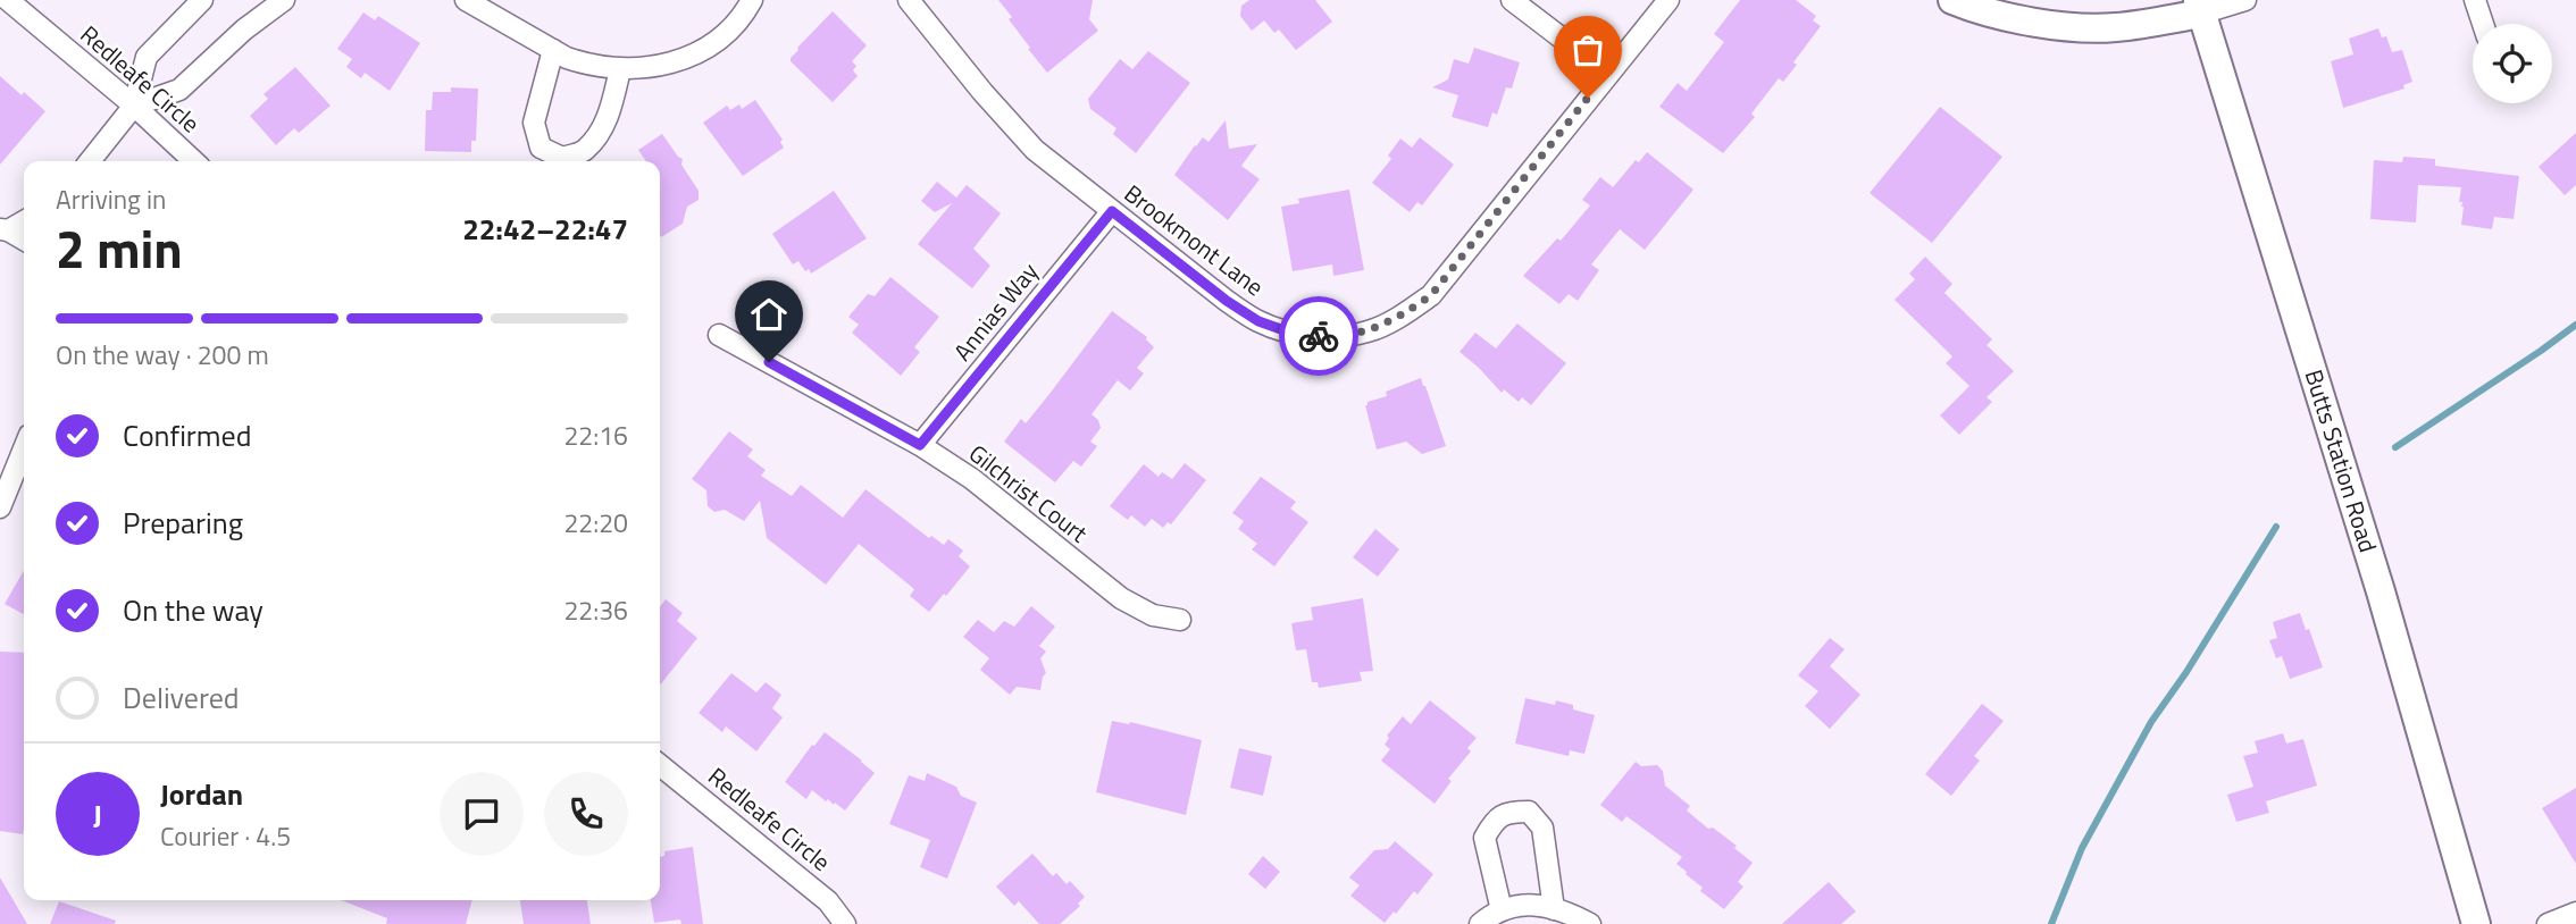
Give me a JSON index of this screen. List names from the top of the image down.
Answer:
{
  "streets": {
    "main road": ["Butts Station Road"],
    "street": [
      "Redleafe Circle",
      "Brookmont Lane",
      "Annias Way",
      "Gilchrist Court"
    ]
  },
  "crossings": [
    ["Brookmont Lane", "Annias Way"],
    ["Annias Way", "Gilchrist Court"]
  ],
  "page": {
    "heading": ["2 min", "Arriving in", "22:42–22:47"],
    "panel": ["Jordan", "Courier · 4.5"],
    "bar": "On the way · 200 m",
    "list": [
      ["Confirmed", "22:16"],
      ["Preparing", "22:20"],
      ["On the way", "22:36"],
      "Delivered"
    ],
    "round": "J"
  }
}
